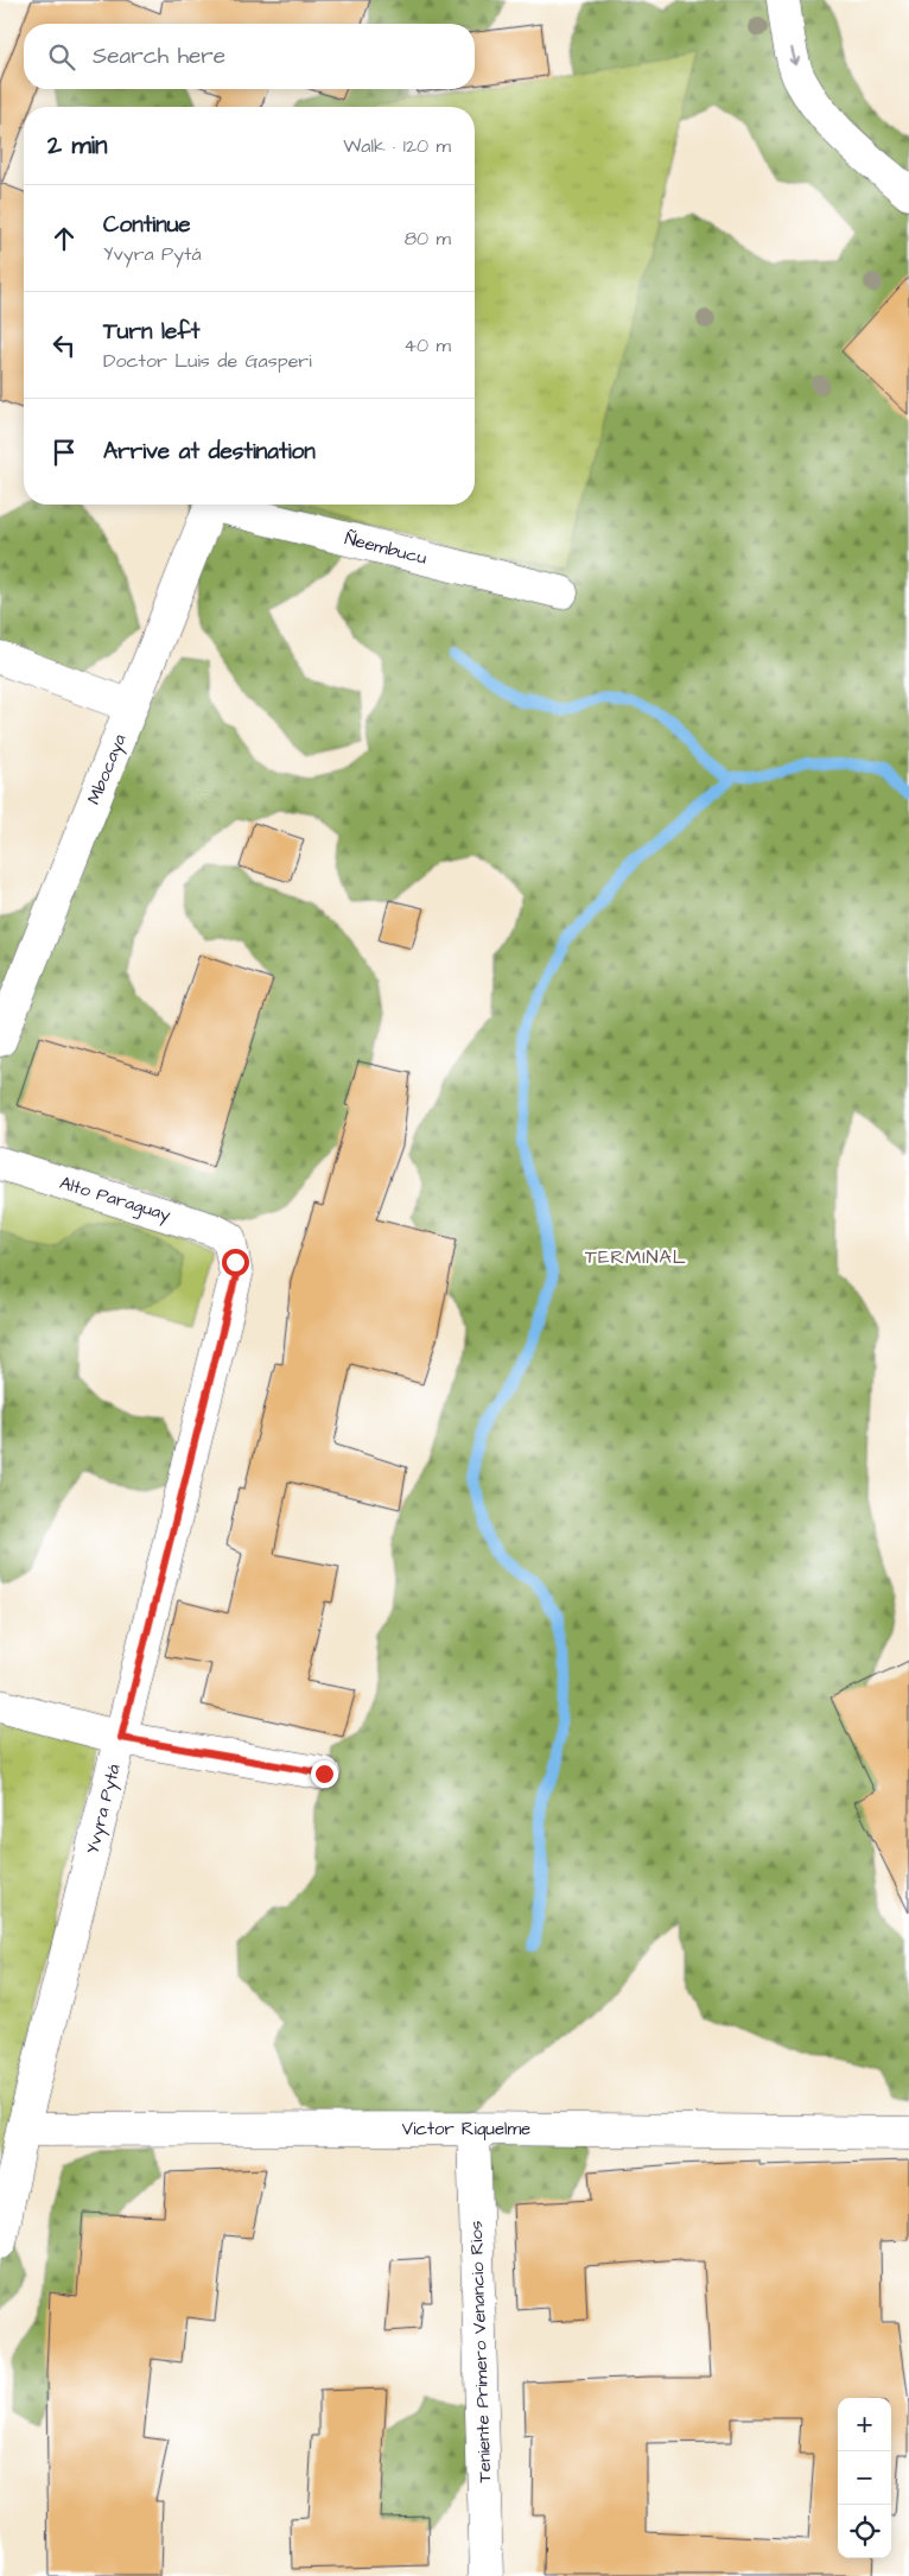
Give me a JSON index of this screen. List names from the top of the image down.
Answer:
{
  "streets": {
    "street": [
      "Ñeembucu",
      "Mbocaya",
      "Alto Paraguay",
      "Yvyra Pytá",
      "Victor Riquelme",
      "Teniente Primero Venancio Rios"
    ]
  },
  "crossings": [
    ["Alto Paraguay", "Yvyra Pytá"],
    ["Yvyra Pytá", "Victor Riquelme"],
    ["Victor Riquelme", "Teniente Primero Venancio Rios"]
  ],
  "districts": ["TERMINAL"],
  "page": {
    "search": "Search here",
    "heading": ["2 min", "Walk · 120 m"],
    "list": [
      ["Continue", "Yvyra Pytá", "80 m"],
      ["Turn left", "Doctor Luis de Gasperi", "40 m"],
      "Arrive at destination"
    ],
    "map_buttons": ["+", "−"]
  }
}
